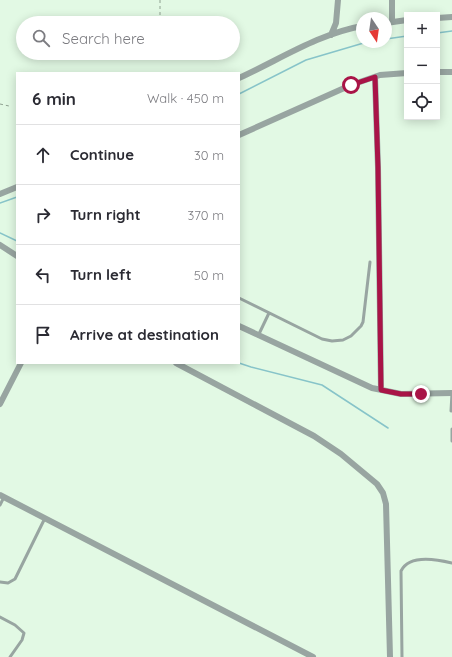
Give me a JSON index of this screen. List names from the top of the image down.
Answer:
{
  "north": "bottom",
  "page": {
    "map_buttons": ["+", "−"],
    "search": "Search here",
    "heading": ["6 min", "Walk · 450 m"],
    "list": [
      ["Continue", "30 m"],
      ["Turn right", "370 m"],
      ["Turn left", "50 m"],
      "Arrive at destination"
    ]
  }
}
